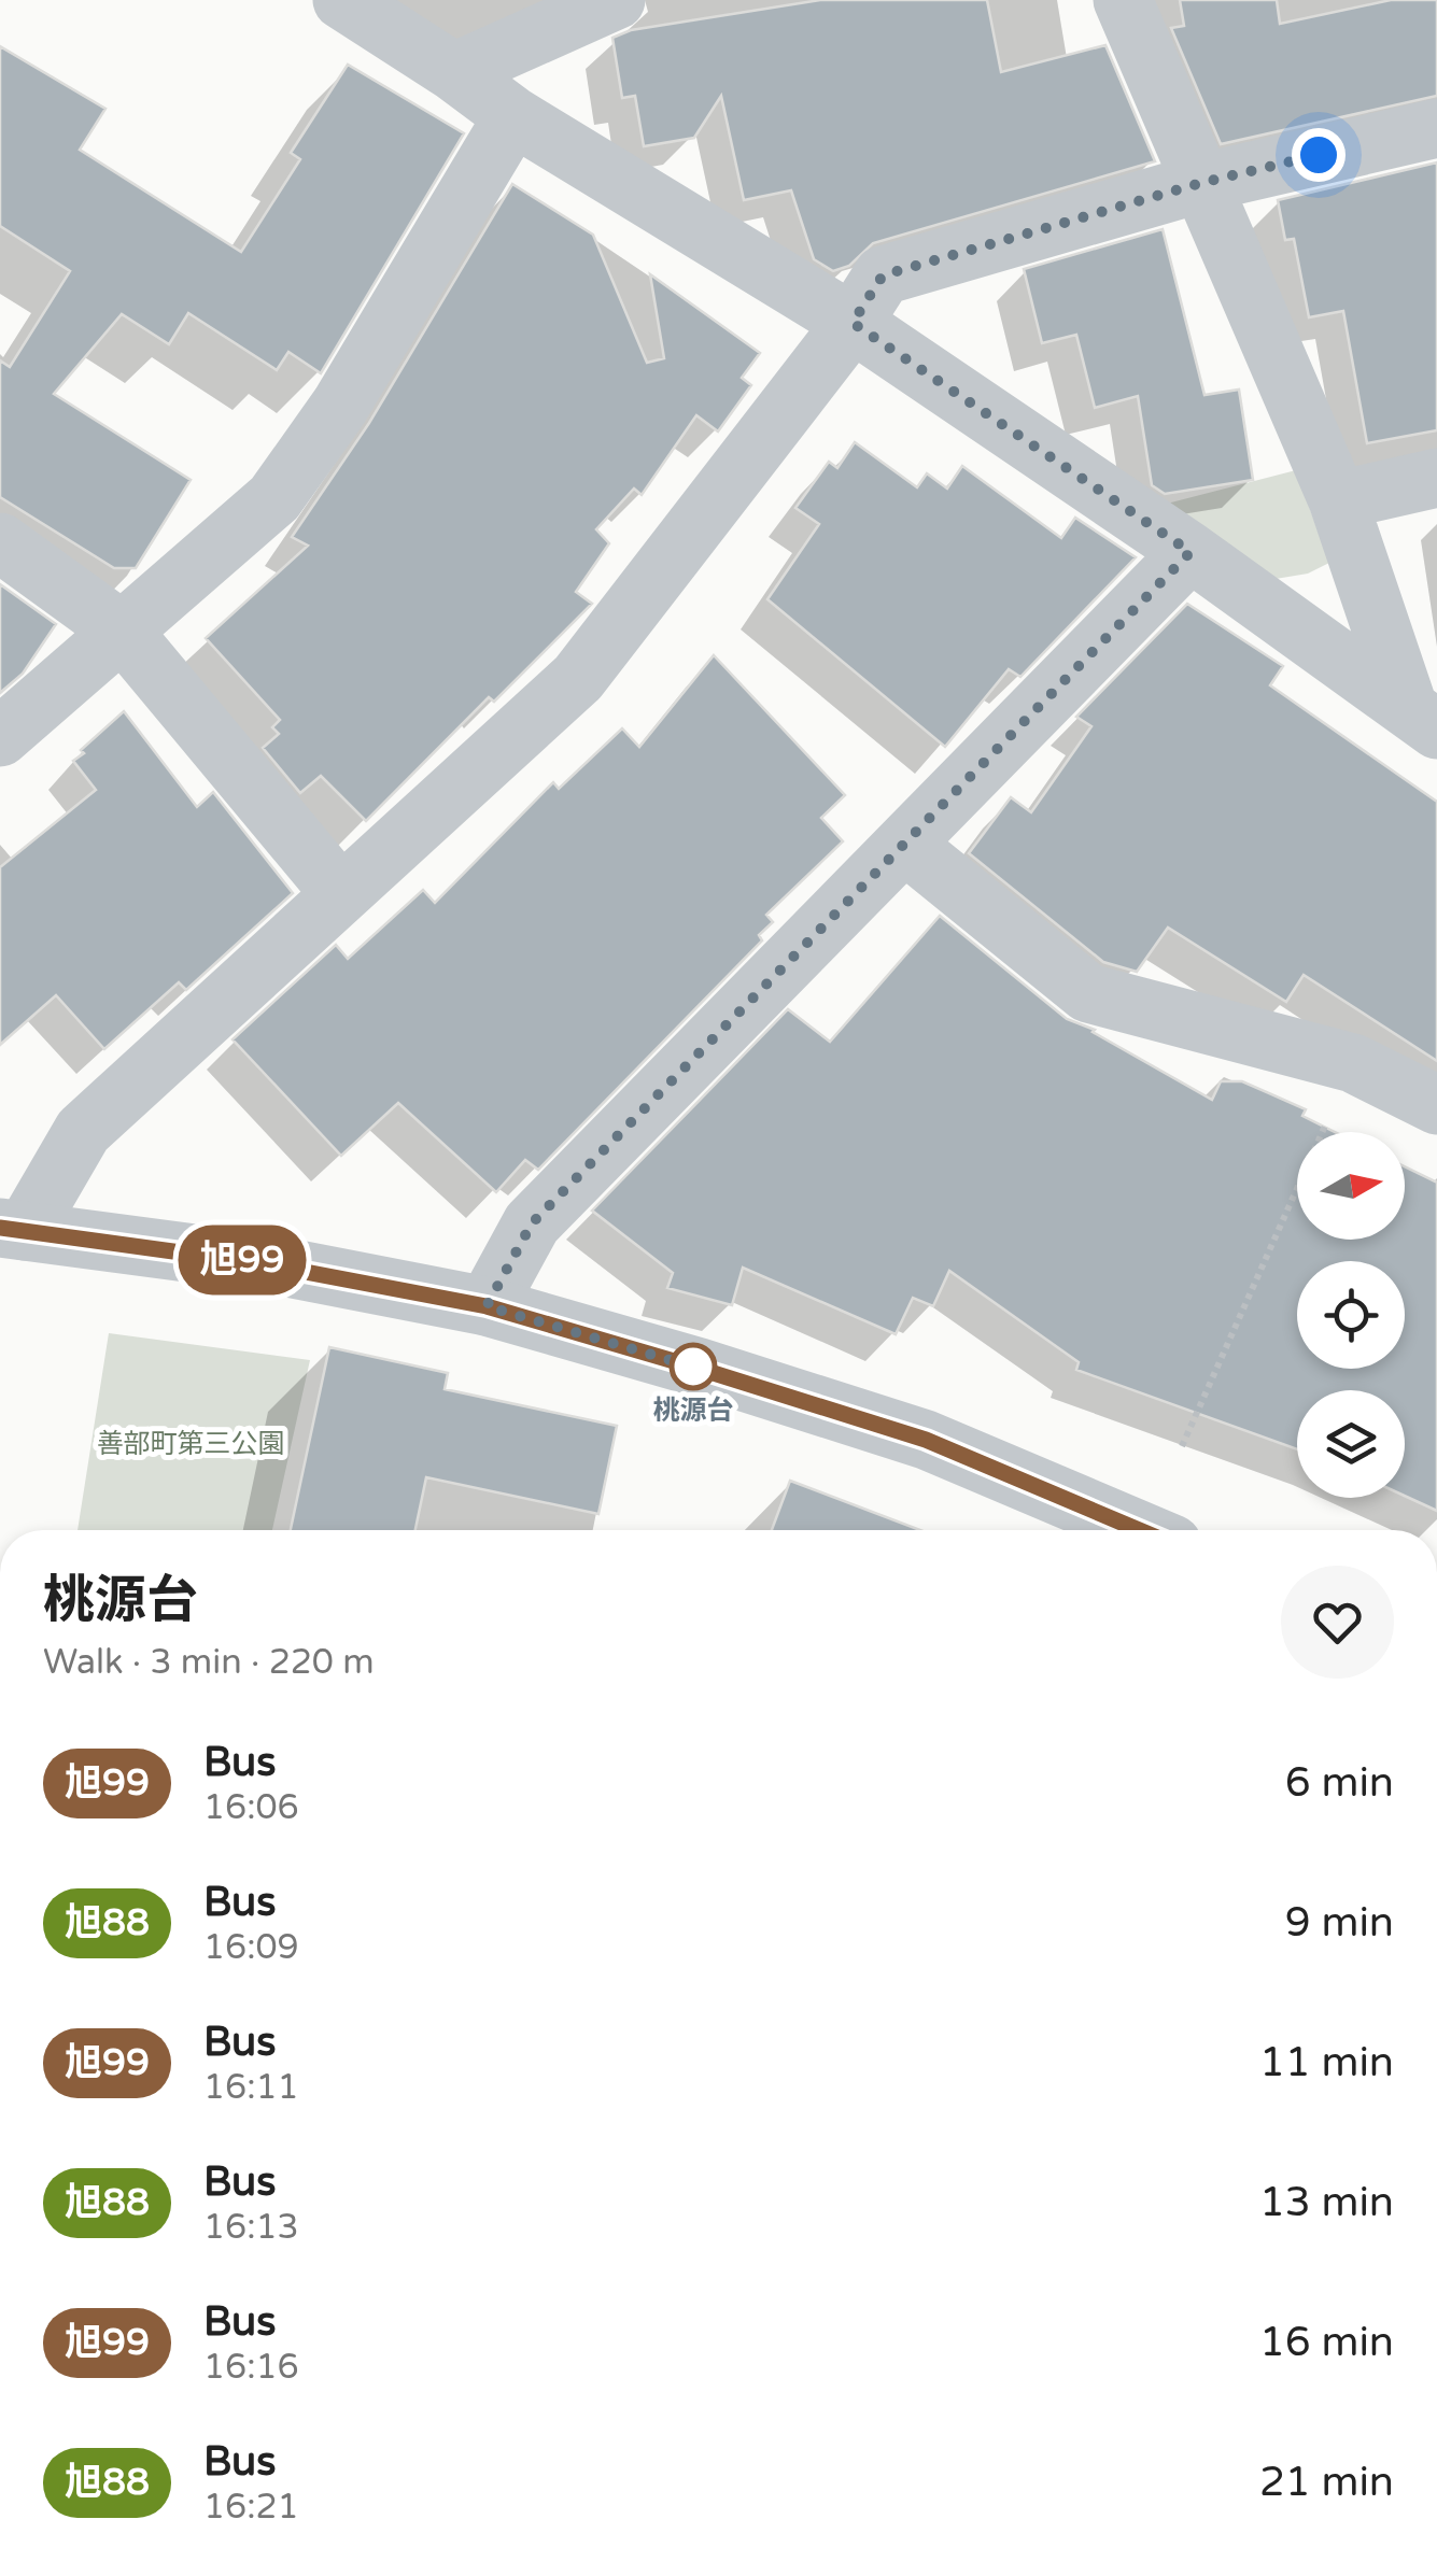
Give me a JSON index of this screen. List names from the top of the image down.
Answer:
{
  "parks": ["善部町第三公園"],
  "places": ["桃源台"],
  "lines": ["bus line 旭99"],
  "north": "right",
  "page": {
    "on_map": "旭99",
    "heading": ["桃源台", "Walk · 3 min · 220 m"],
    "list": [
      {
        "mark": "旭99",
        "name": "Bus",
        "note": "16:06",
        "value": "6 min"
      },
      {
        "mark": "旭88",
        "name": "Bus",
        "note": "16:09",
        "value": "9 min"
      },
      {
        "mark": "旭99",
        "name": "Bus",
        "note": "16:11",
        "value": "11 min"
      },
      {
        "mark": "旭88",
        "name": "Bus",
        "note": "16:13",
        "value": "13 min"
      },
      {
        "mark": "旭99",
        "name": "Bus",
        "note": "16:16",
        "value": "16 min"
      },
      {
        "mark": "旭88",
        "name": "Bus",
        "note": "16:21",
        "value": "21 min"
      }
    ]
  }
}
